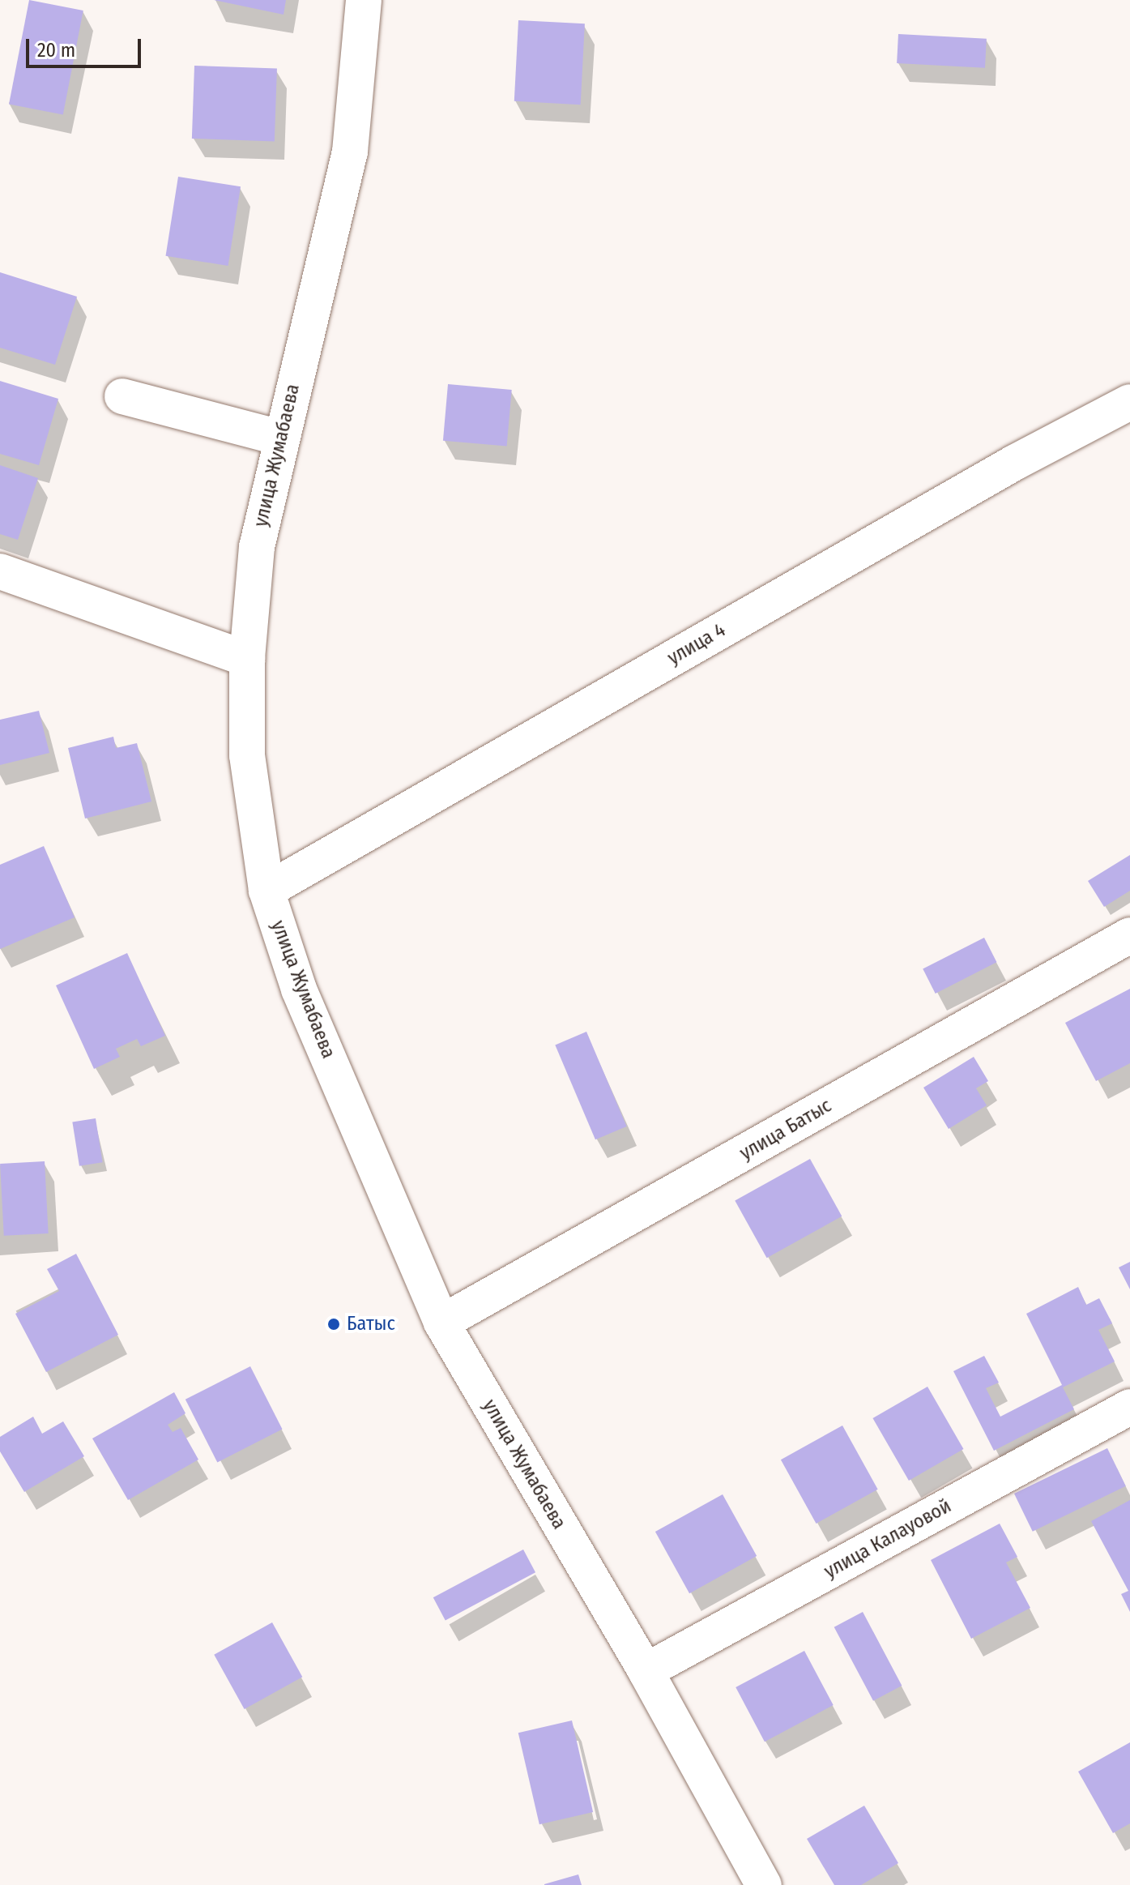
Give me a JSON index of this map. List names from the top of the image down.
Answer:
{
  "streets": {
    "street": [
      "улица Жумабаева",
      "улица 4",
      "улица Батыс",
      "улица Калауовой"
    ]
  },
  "crossings": [
    ["улица Жумабаева", "улица 4"],
    ["улица Жумабаева", "улица Батыс"],
    ["улица Жумабаева", "улица Калауовой"]
  ],
  "places": ["Батыс"],
  "scale_bar": "20 m"
}
